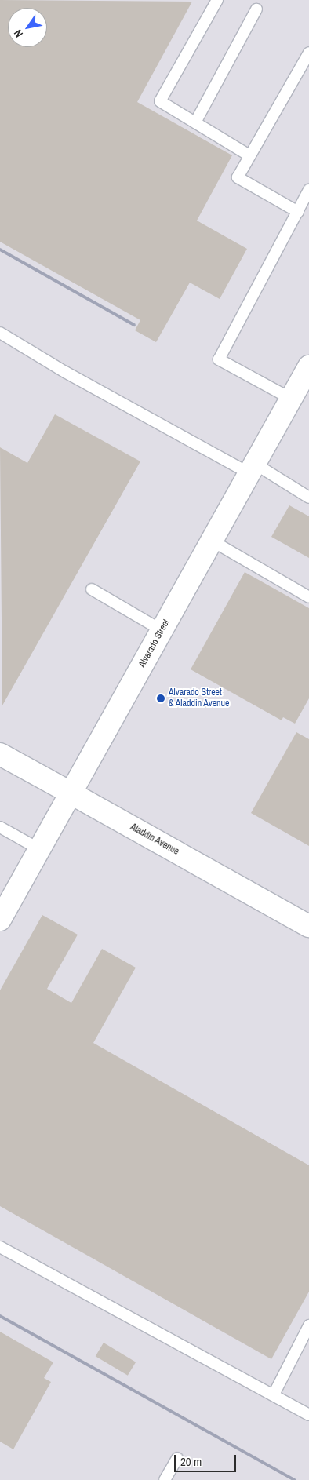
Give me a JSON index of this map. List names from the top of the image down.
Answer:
{
  "streets": {
    "street": ["Alvarado Street", "Aladdin Avenue"]
  },
  "crossings": [
    ["Alvarado Street", "Aladdin Avenue"]
  ],
  "places": ["Alvarado Street & Aladdin Avenue"],
  "scale_bar": "20 m",
  "north": "bottom left"
}
